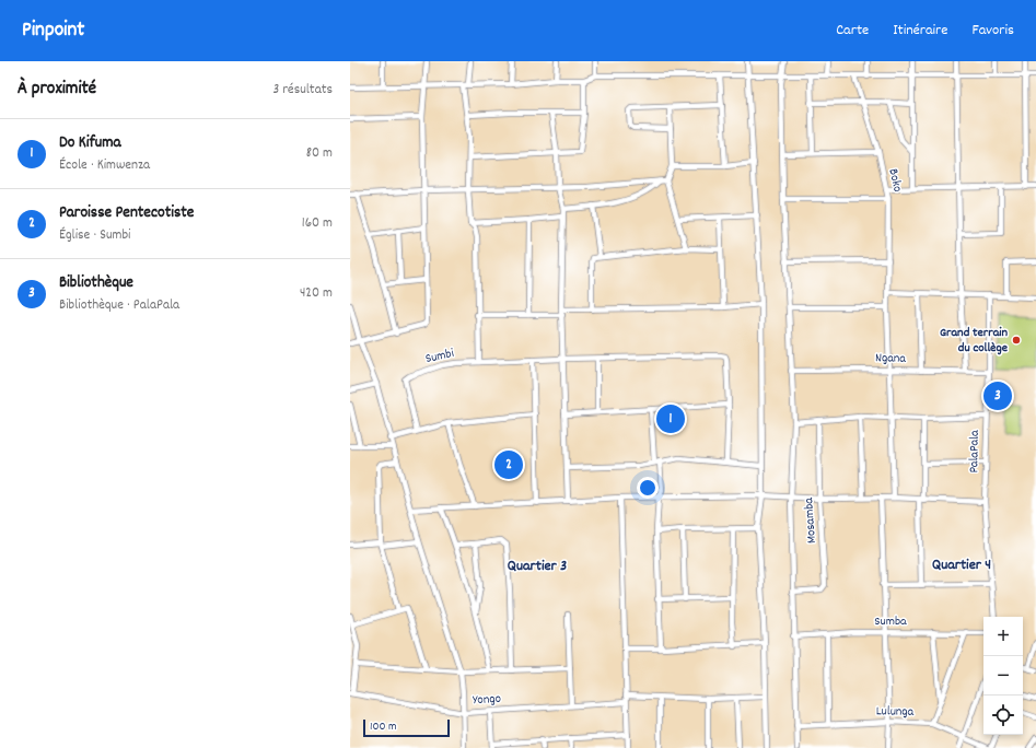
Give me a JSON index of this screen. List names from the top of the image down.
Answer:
{
  "streets": {
    "street": [
      "Boko",
      "Sumbi",
      "Ngana",
      "PalaPala",
      "Mosamba",
      "Sumba",
      "Yongo",
      "Lulunga"
    ]
  },
  "crossings": [
    ["Boko", "Ngana"],
    ["Ngana", "PalaPala"]
  ],
  "districts": ["Quartier 4", "Quartier 3"],
  "places": ["Grand terrain du collège"],
  "scale_bar": "100 m",
  "page": {
    "header": "Pinpoint",
    "nav": ["Carte", "Itinéraire", "Favoris"],
    "heading": ["À proximité", "3 résultats"],
    "list": [
      {
        "mark": "1",
        "name": "Do Kifuma",
        "note": "École · Kimwenza",
        "value": "80 m"
      },
      {
        "mark": "2",
        "name": "Paroisse Pentecotiste",
        "note": "Église · Sumbi",
        "value": "160 m"
      },
      {
        "mark": "3",
        "name": "Bibliothèque",
        "note": "Bibliothèque · PalaPala",
        "value": "420 m"
      }
    ],
    "pins": ["3", "1", "2"],
    "map_buttons": ["+", "−"],
    "scale": "100 m"
  }
}
